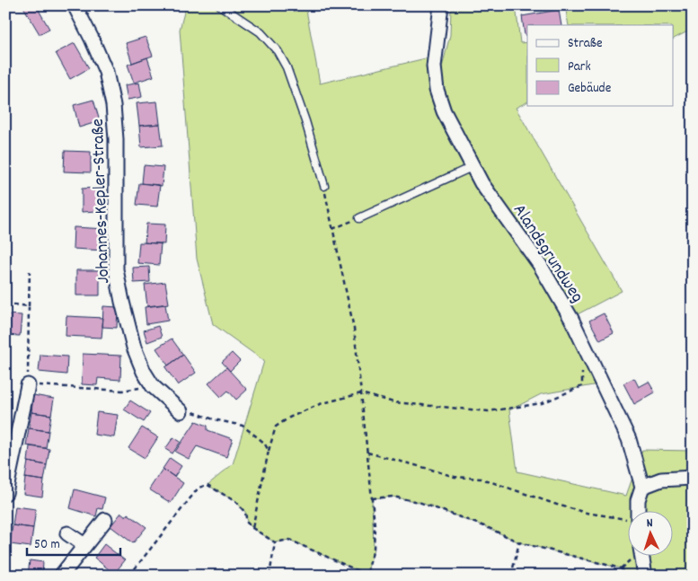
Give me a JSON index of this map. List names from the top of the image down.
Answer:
{
  "streets": {
    "street": ["Johannes-Kepler-Straße", "Alandsgrundweg"]
  },
  "legend": ["Straße", "Park", "Gebäude"],
  "scale_bar": "50 m",
  "north": "top"
}
